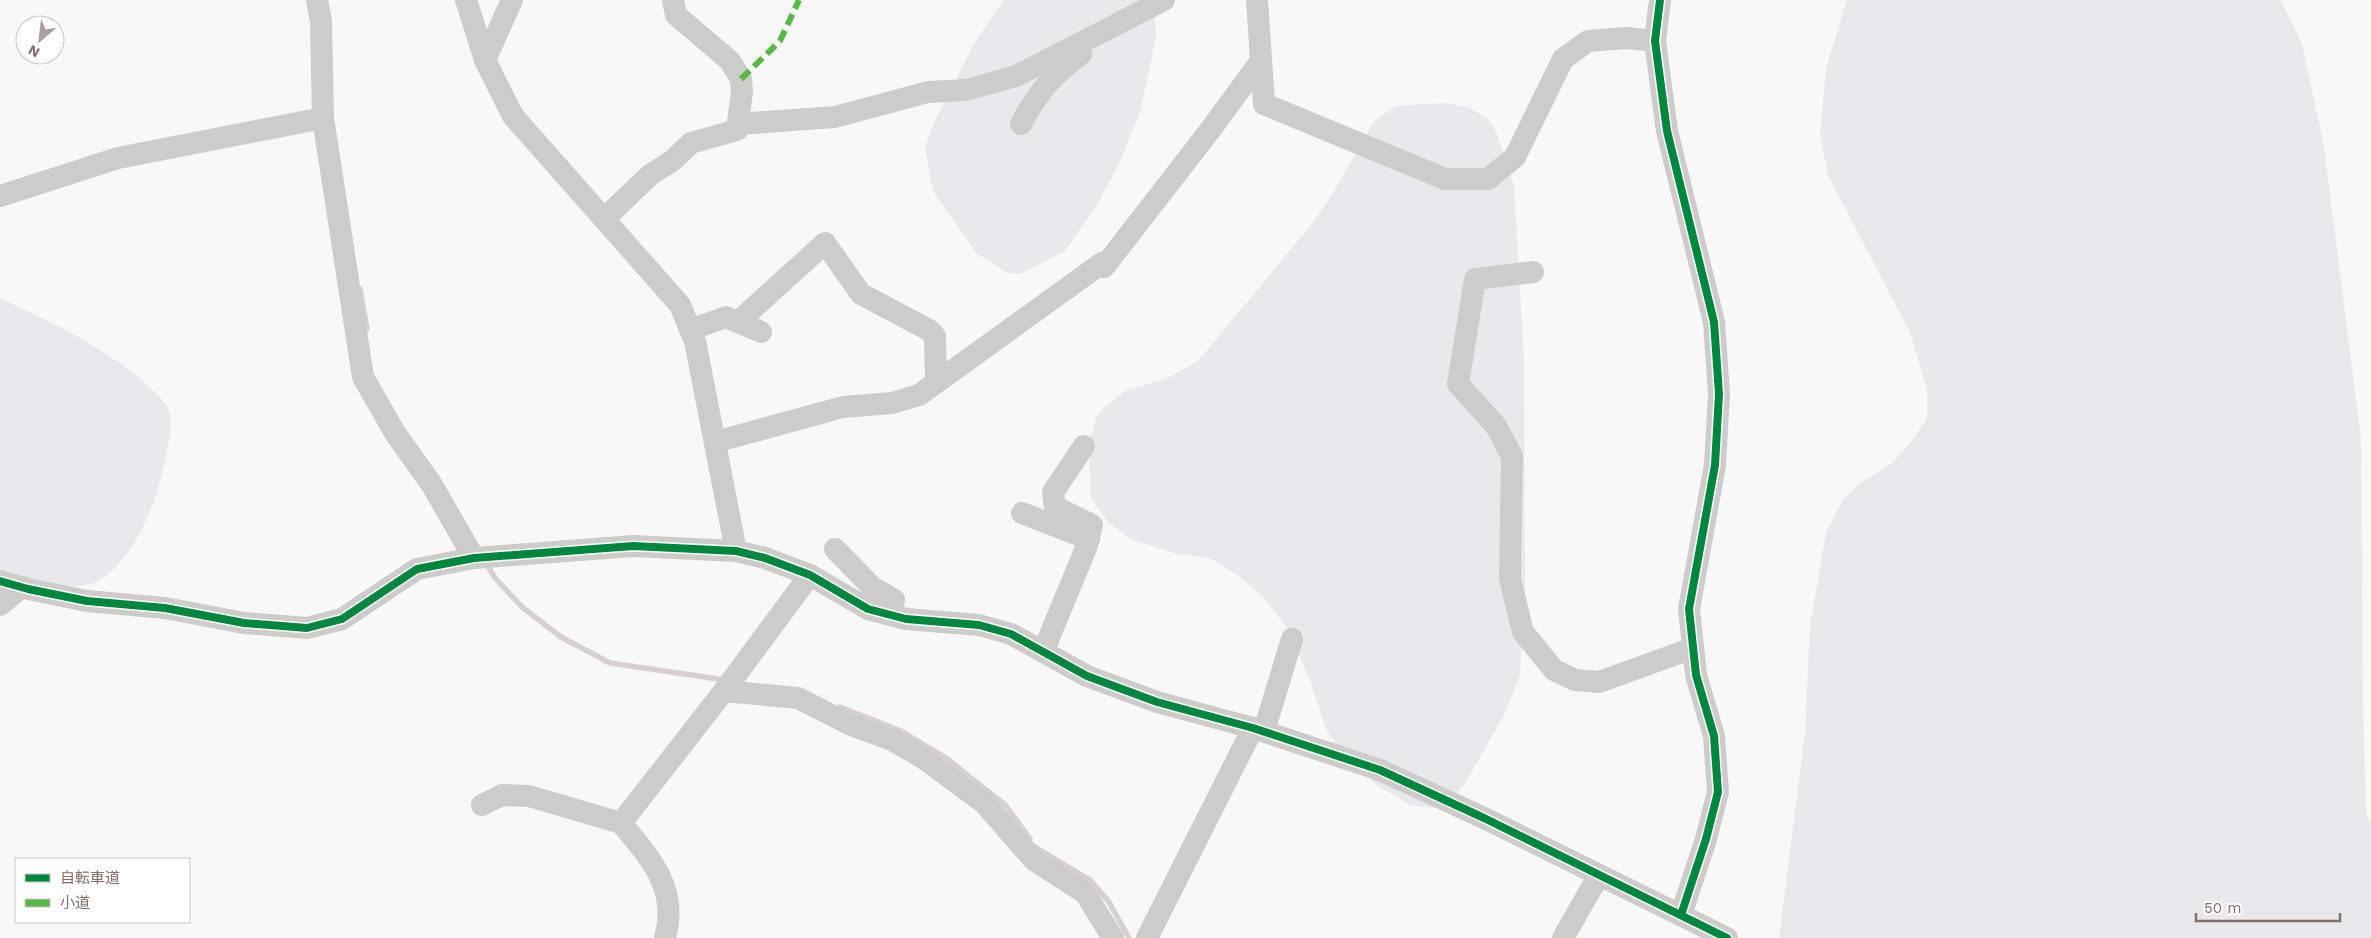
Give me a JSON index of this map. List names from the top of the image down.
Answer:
{
  "legend": ["自転車道", "小道"],
  "scale_bar": "50 m",
  "north": "bottom left"
}
